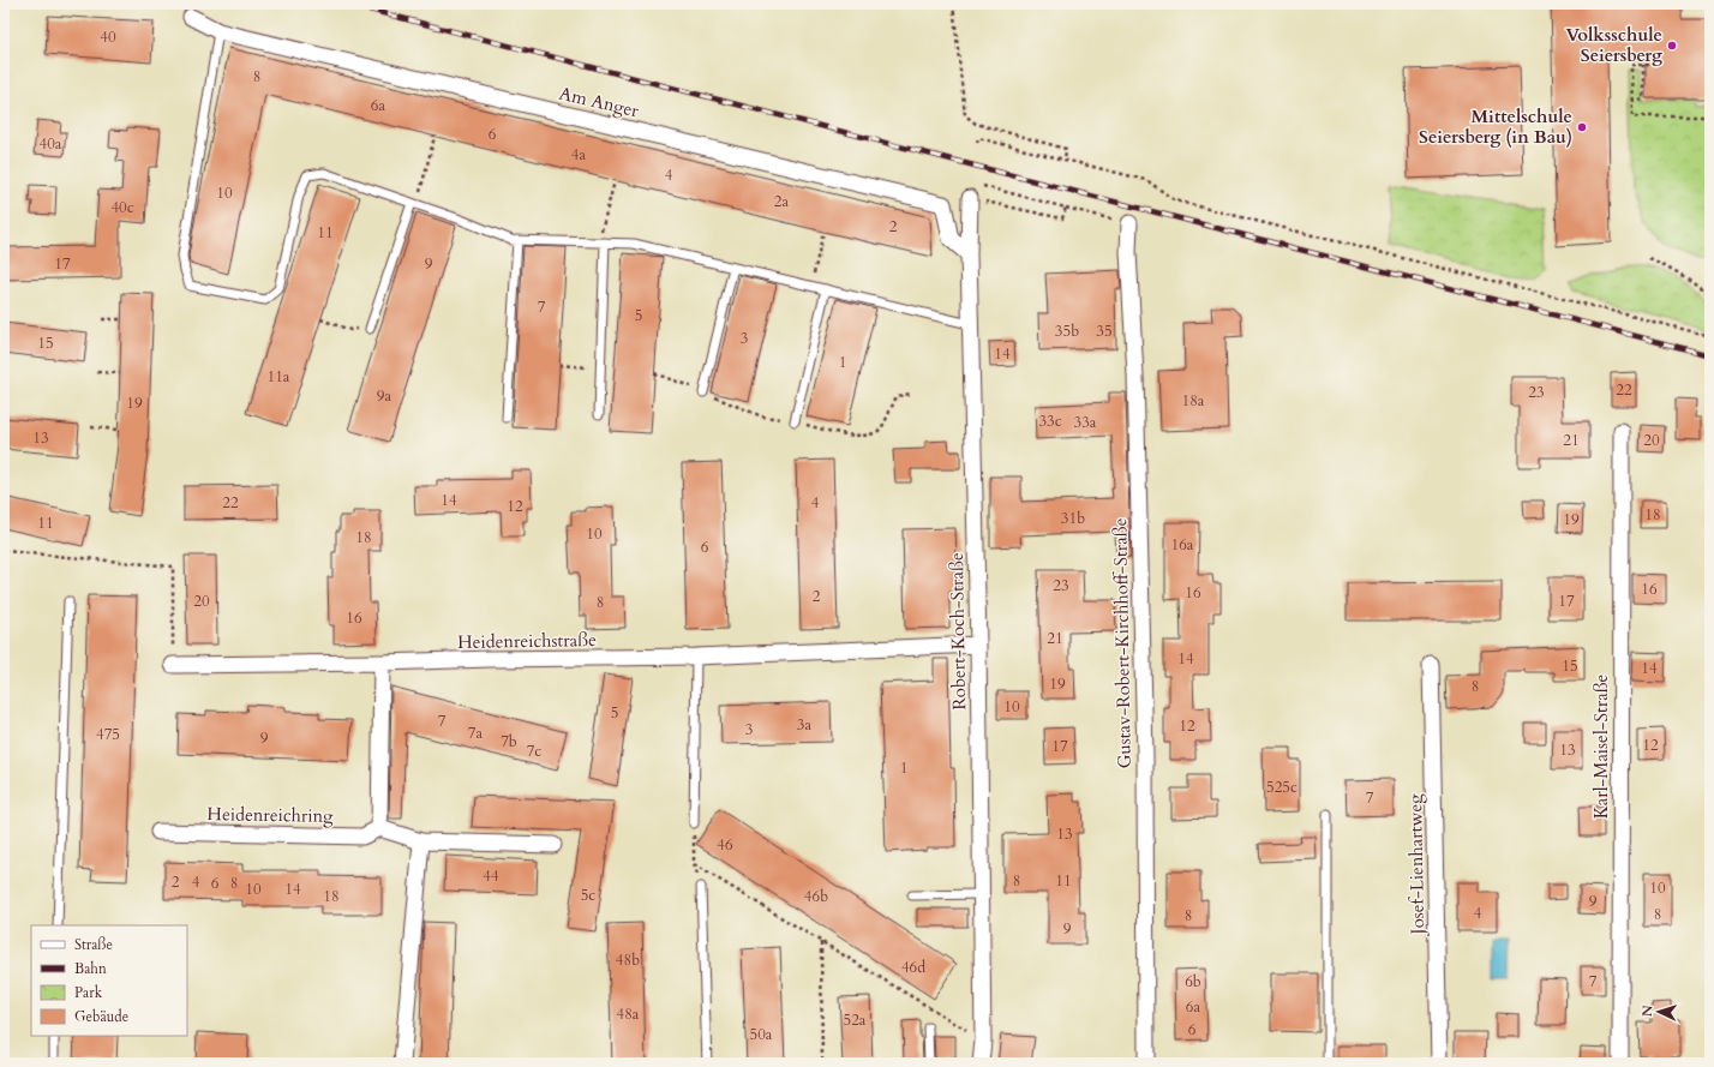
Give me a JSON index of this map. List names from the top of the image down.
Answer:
{
  "streets": {
    "street": [
      "Am Anger",
      "Robert-Koch-Straße",
      "Heidenreichstraße",
      "Gustav-Robert-Kirchhoff-Straße",
      "Karl-Maisel-Straße",
      "Heidenreichring",
      "Josef-Lienhartweg"
    ]
  },
  "crossings": [
    ["Am Anger", "Robert-Koch-Straße"],
    ["Robert-Koch-Straße", "Heidenreichstraße"]
  ],
  "places": ["Volksschule Seiersberg", "Mittelschule Seiersberg (in Bau)"],
  "house_numbers": [
    "40",
    "8",
    "6a",
    "6",
    "40a",
    "4a",
    "4",
    "10",
    "2a",
    "40c",
    "2",
    "11",
    "17",
    "9",
    "7",
    "5",
    "35b",
    "35",
    "3",
    "15",
    "14",
    "1",
    "11a",
    "22",
    "23",
    "9a",
    "18a",
    "19",
    "33c",
    "33a",
    "13",
    "21",
    "20",
    "14",
    "22",
    "4",
    "12",
    "18",
    "31b",
    "19",
    "11",
    "10",
    "18",
    "16a",
    "6",
    "23",
    "16",
    "16",
    "2",
    "20",
    "17",
    "8",
    "16",
    "21",
    "14",
    "15",
    "14",
    "19",
    "8",
    "10",
    "5",
    "7",
    "3a",
    "12",
    "3",
    "7a",
    "475",
    "9",
    "7b",
    "12",
    "17",
    "13",
    "7c",
    "1",
    "525c",
    "7",
    "13",
    "46",
    "44",
    "8",
    "11",
    "2",
    "4",
    "6",
    "8",
    "10",
    "10",
    "14",
    "5c",
    "18",
    "46b",
    "9",
    "4",
    "8",
    "8",
    "9",
    "48b",
    "46d",
    "6b",
    "7",
    "6a",
    "48a",
    "52a",
    "6",
    "50a"
  ],
  "legend": [
    "Straße",
    "Bahn",
    "Park",
    "Gebäude"
  ],
  "north": "left"
}
